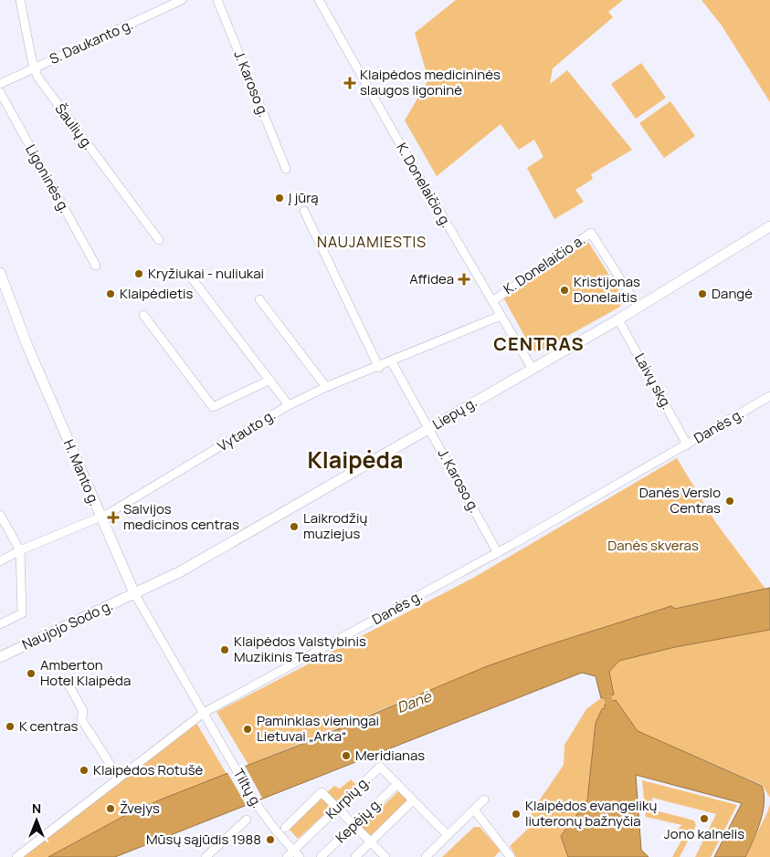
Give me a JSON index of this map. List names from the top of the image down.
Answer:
{
  "streets": {
    "main road": ["Liepų g.", "H. Manto g.", "Naujojo Sodo g."],
    "street": [
      "S. Daukanto g.",
      "J. Karoso g.",
      "Šaulių g.",
      "Ligoninės g.",
      "K. Donelaičio g.",
      "K. Donelaičio a.",
      "Laivų skg.",
      "Danės g.",
      "Vytauto g.",
      "Tiltų g.",
      "Kurpių g.",
      "Kepėjų g."
    ]
  },
  "crossings": [
    ["S. Daukanto g.", "Šaulių g."],
    ["J. Karoso g.", "Liepų g."],
    ["J. Karoso g.", "Danės g."],
    ["J. Karoso g.", "Vytauto g."],
    ["K. Donelaičio g.", "K. Donelaičio a."],
    ["K. Donelaičio g.", "Liepų g."],
    ["K. Donelaičio g.", "Vytauto g."],
    ["K. Donelaičio a.", "Liepų g."],
    ["Laivų skg.", "Liepų g."],
    ["Laivų skg.", "Danės g."],
    ["Liepų g.", "H. Manto g."],
    ["Liepų g.", "Naujojo Sodo g."],
    ["Danės g.", "H. Manto g."],
    ["Danės g.", "Tiltų g."],
    ["Vytauto g.", "H. Manto g."],
    ["H. Manto g.", "Naujojo Sodo g."],
    ["H. Manto g.", "Tiltų g."],
    ["Tiltų g.", "Kurpių g."],
    ["Kurpių g.", "Kepėjų g."]
  ],
  "districts": ["NAUJAMIESTIS", "CENTRAS", "Klaipėda"],
  "water": ["Danė"],
  "parks": ["Danės skveras"],
  "places": {
    "health": ["Klaipėdos medicininės slaugos ligoninė", "Affidea", "Salvijos medicinos centras"],
    "other": [
      "Į jūrą",
      "Kryžiukai - nuliukai",
      "Kristijonas Donelaitis",
      "Klaipėdietis",
      "Dangė",
      "Danės Verslo Centras",
      "Laikrodžių muziejus",
      "Klaipėdos Valstybinis Muzikinis Teatras",
      "Amberton Hotel Klaipėda",
      "K centras",
      "Paminklas vieningai Lietuvai „Arka“",
      "Meridianas",
      "Klaipėdos Rotušė",
      "Žvejys",
      "Klaipėdos evangelikų liuteronų bažnyčia",
      "Jono kalnelis",
      "Mūsų sąjūdis 1988"
    ]
  },
  "north": "top"
}
